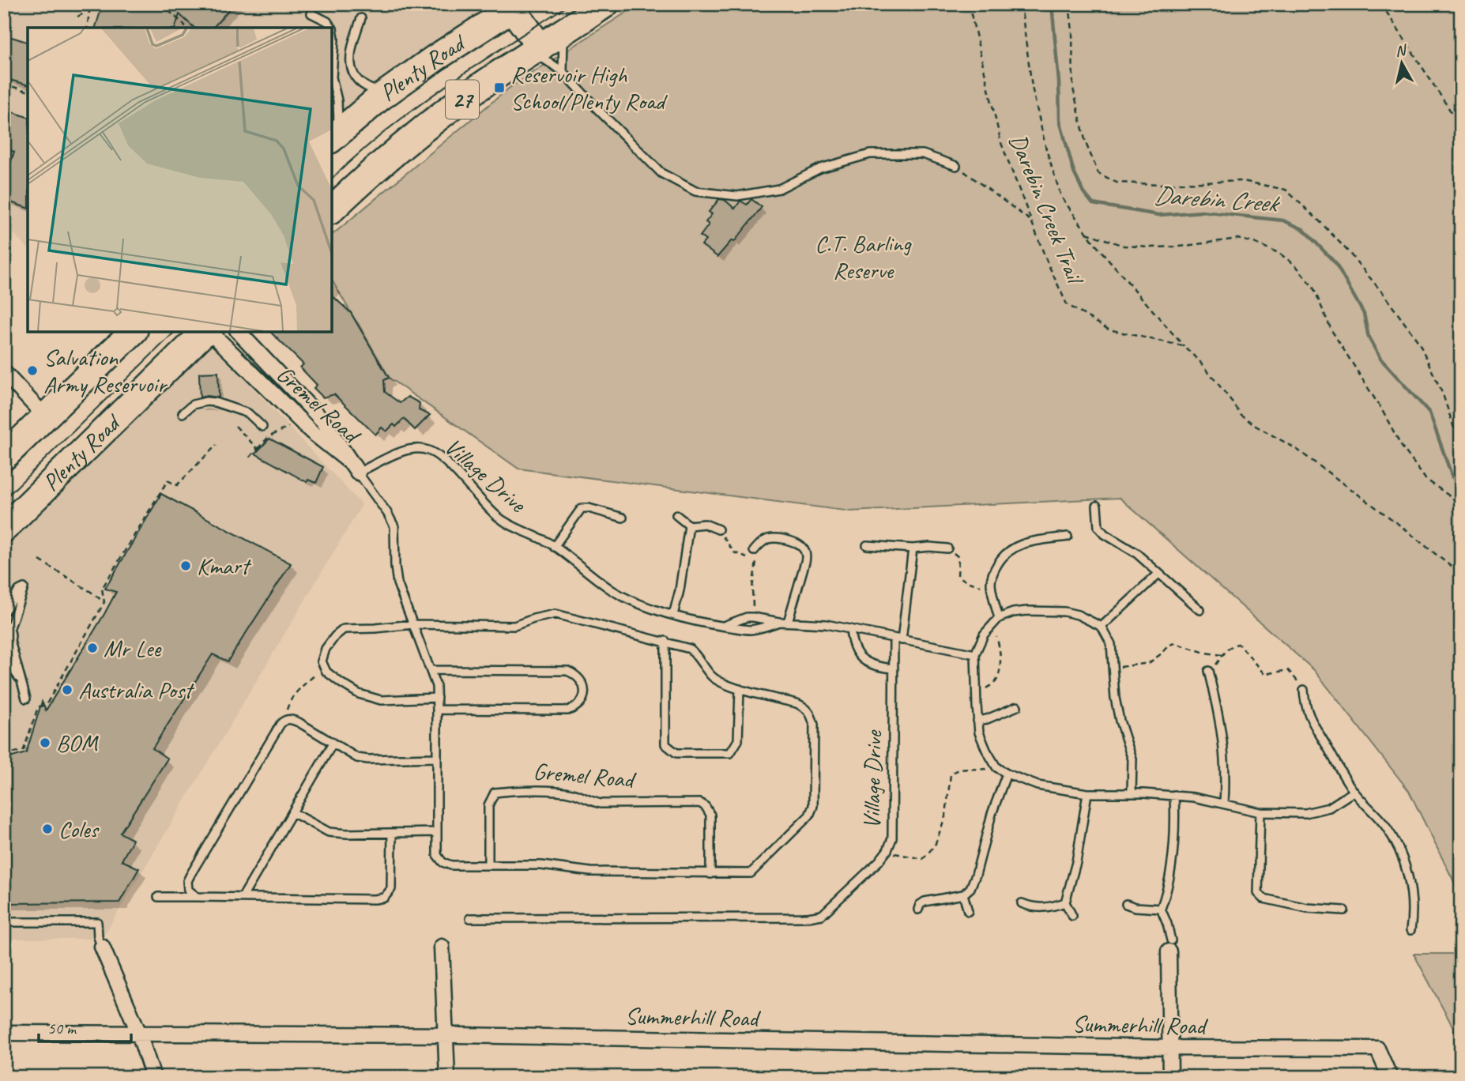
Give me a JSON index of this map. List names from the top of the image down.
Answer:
{
  "streets": {
    "highway": ["Plenty Road", "27"],
    "street": ["Gremel Road", "Summerhill Road"],
    "lane": ["Village Drive"],
    "path": ["Darebin Creek Trail"]
  },
  "crossings": [
    ["Gremel Road", "Village Drive"]
  ],
  "water": ["Darebin Creek"],
  "parks": ["C.T. Barling Reserve"],
  "places": {
    "transit": ["Reservoir High School/Plenty Road"],
    "other": [
      "Salvation Army Reservoir",
      "Kmart",
      "Mr Lee",
      "Australia Post",
      "BOM",
      "Coles"
    ]
  },
  "scale_bar": "50 m",
  "north": "top"
}
